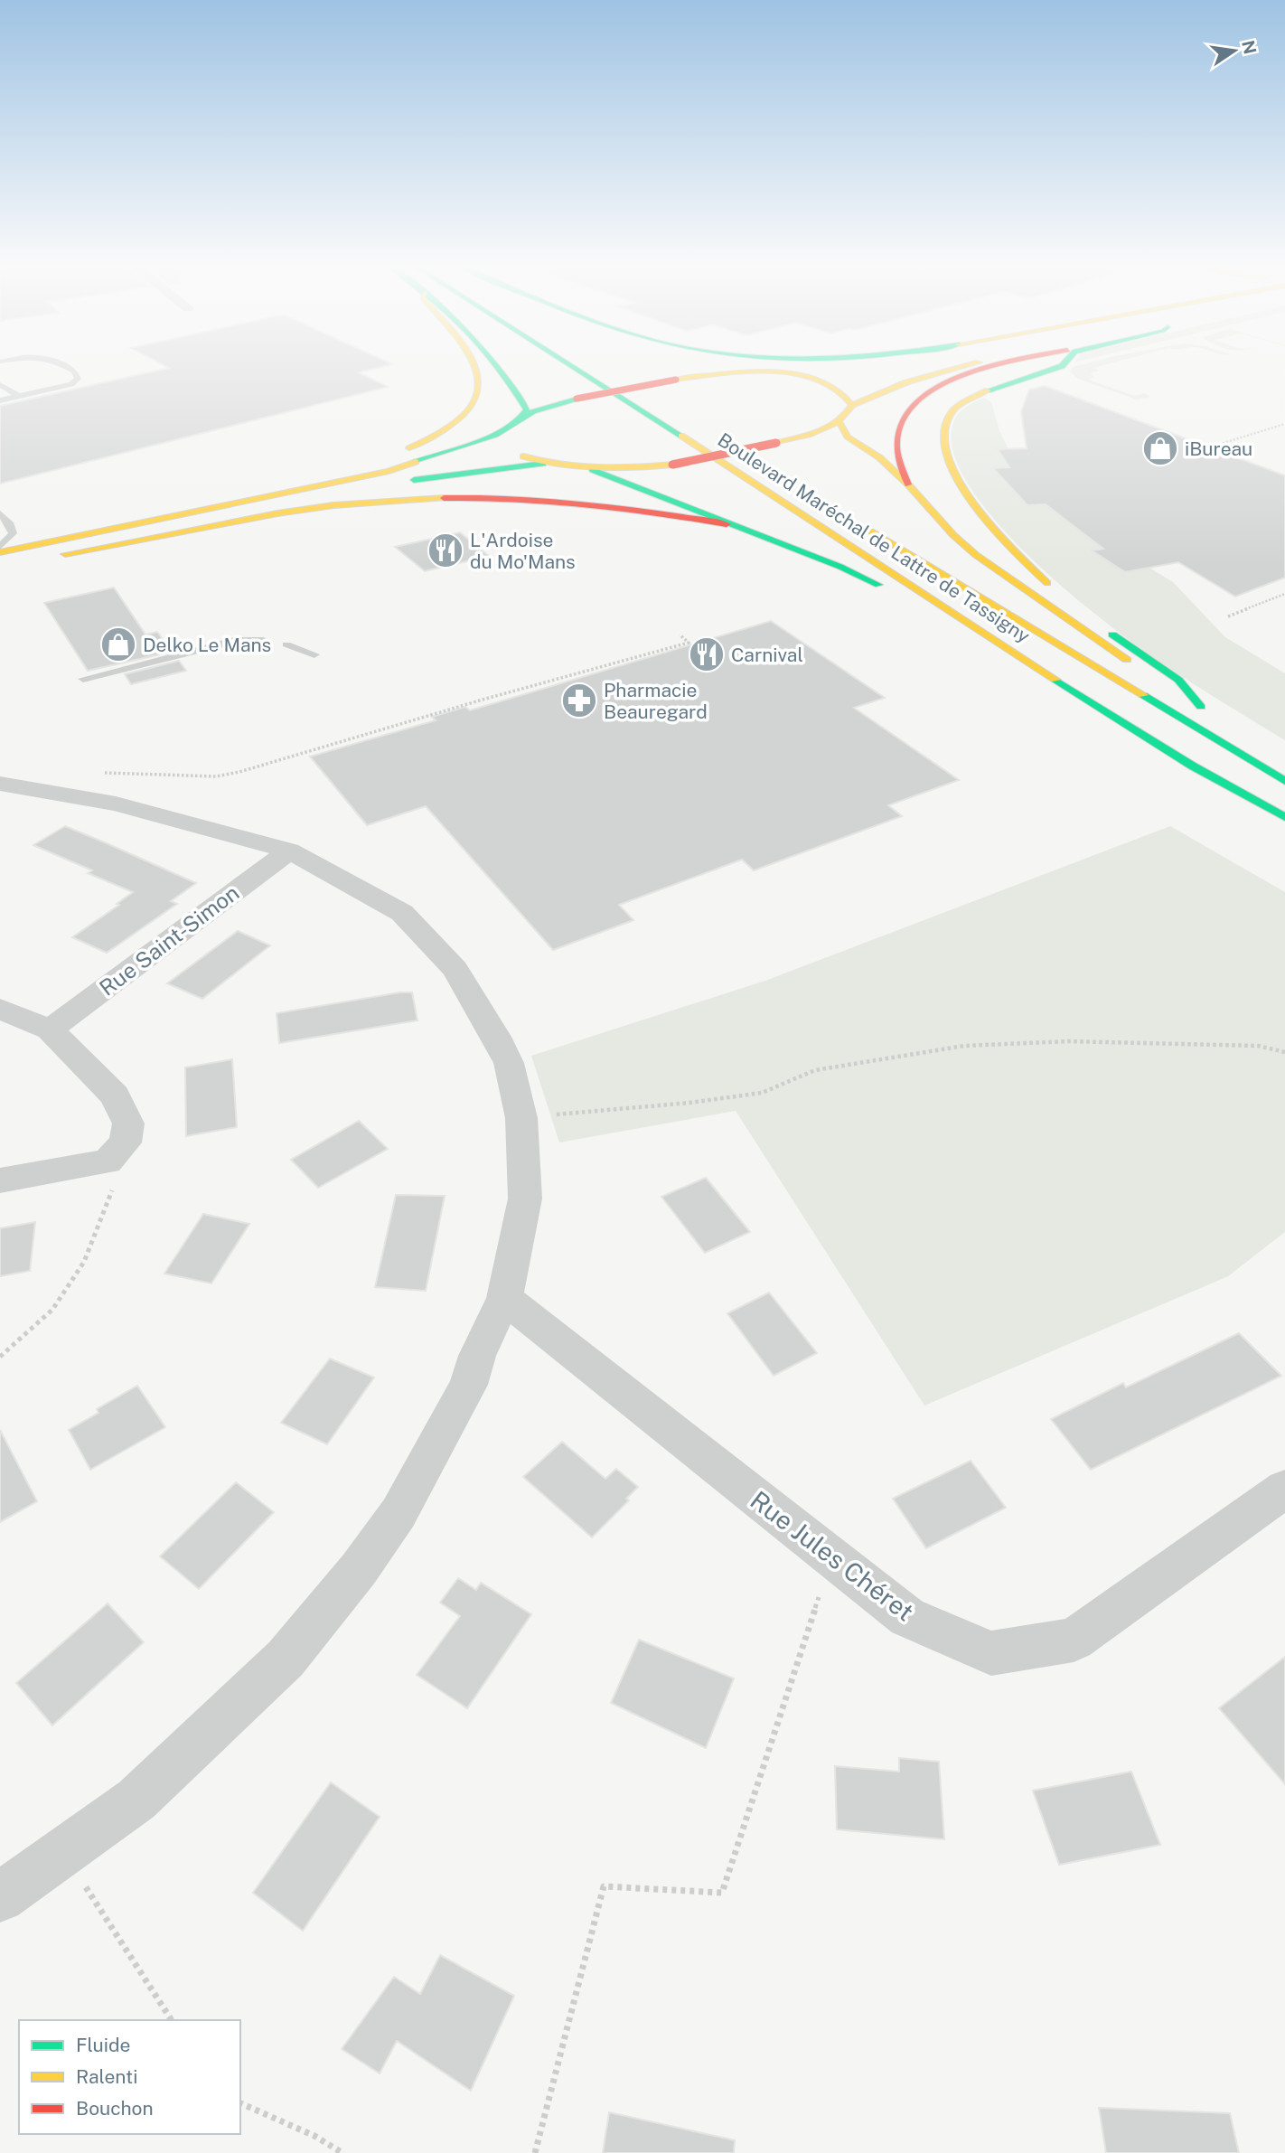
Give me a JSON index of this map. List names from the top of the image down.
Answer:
{
  "streets": {
    "main road": ["Boulevard Maréchal de Lattre de Tassigny"],
    "street": ["Rue Saint-Simon", "Rue Jules Chéret"]
  },
  "places": {
    "shop": ["iBureau", "Delko Le Mans"],
    "restaurant": ["L'Ardoise du Mo'Mans", "Carnival"],
    "pharmacy": ["Pharmacie Beauregard"]
  },
  "legend": ["Fluide", "Ralenti", "Bouchon"],
  "north": "right"
}
